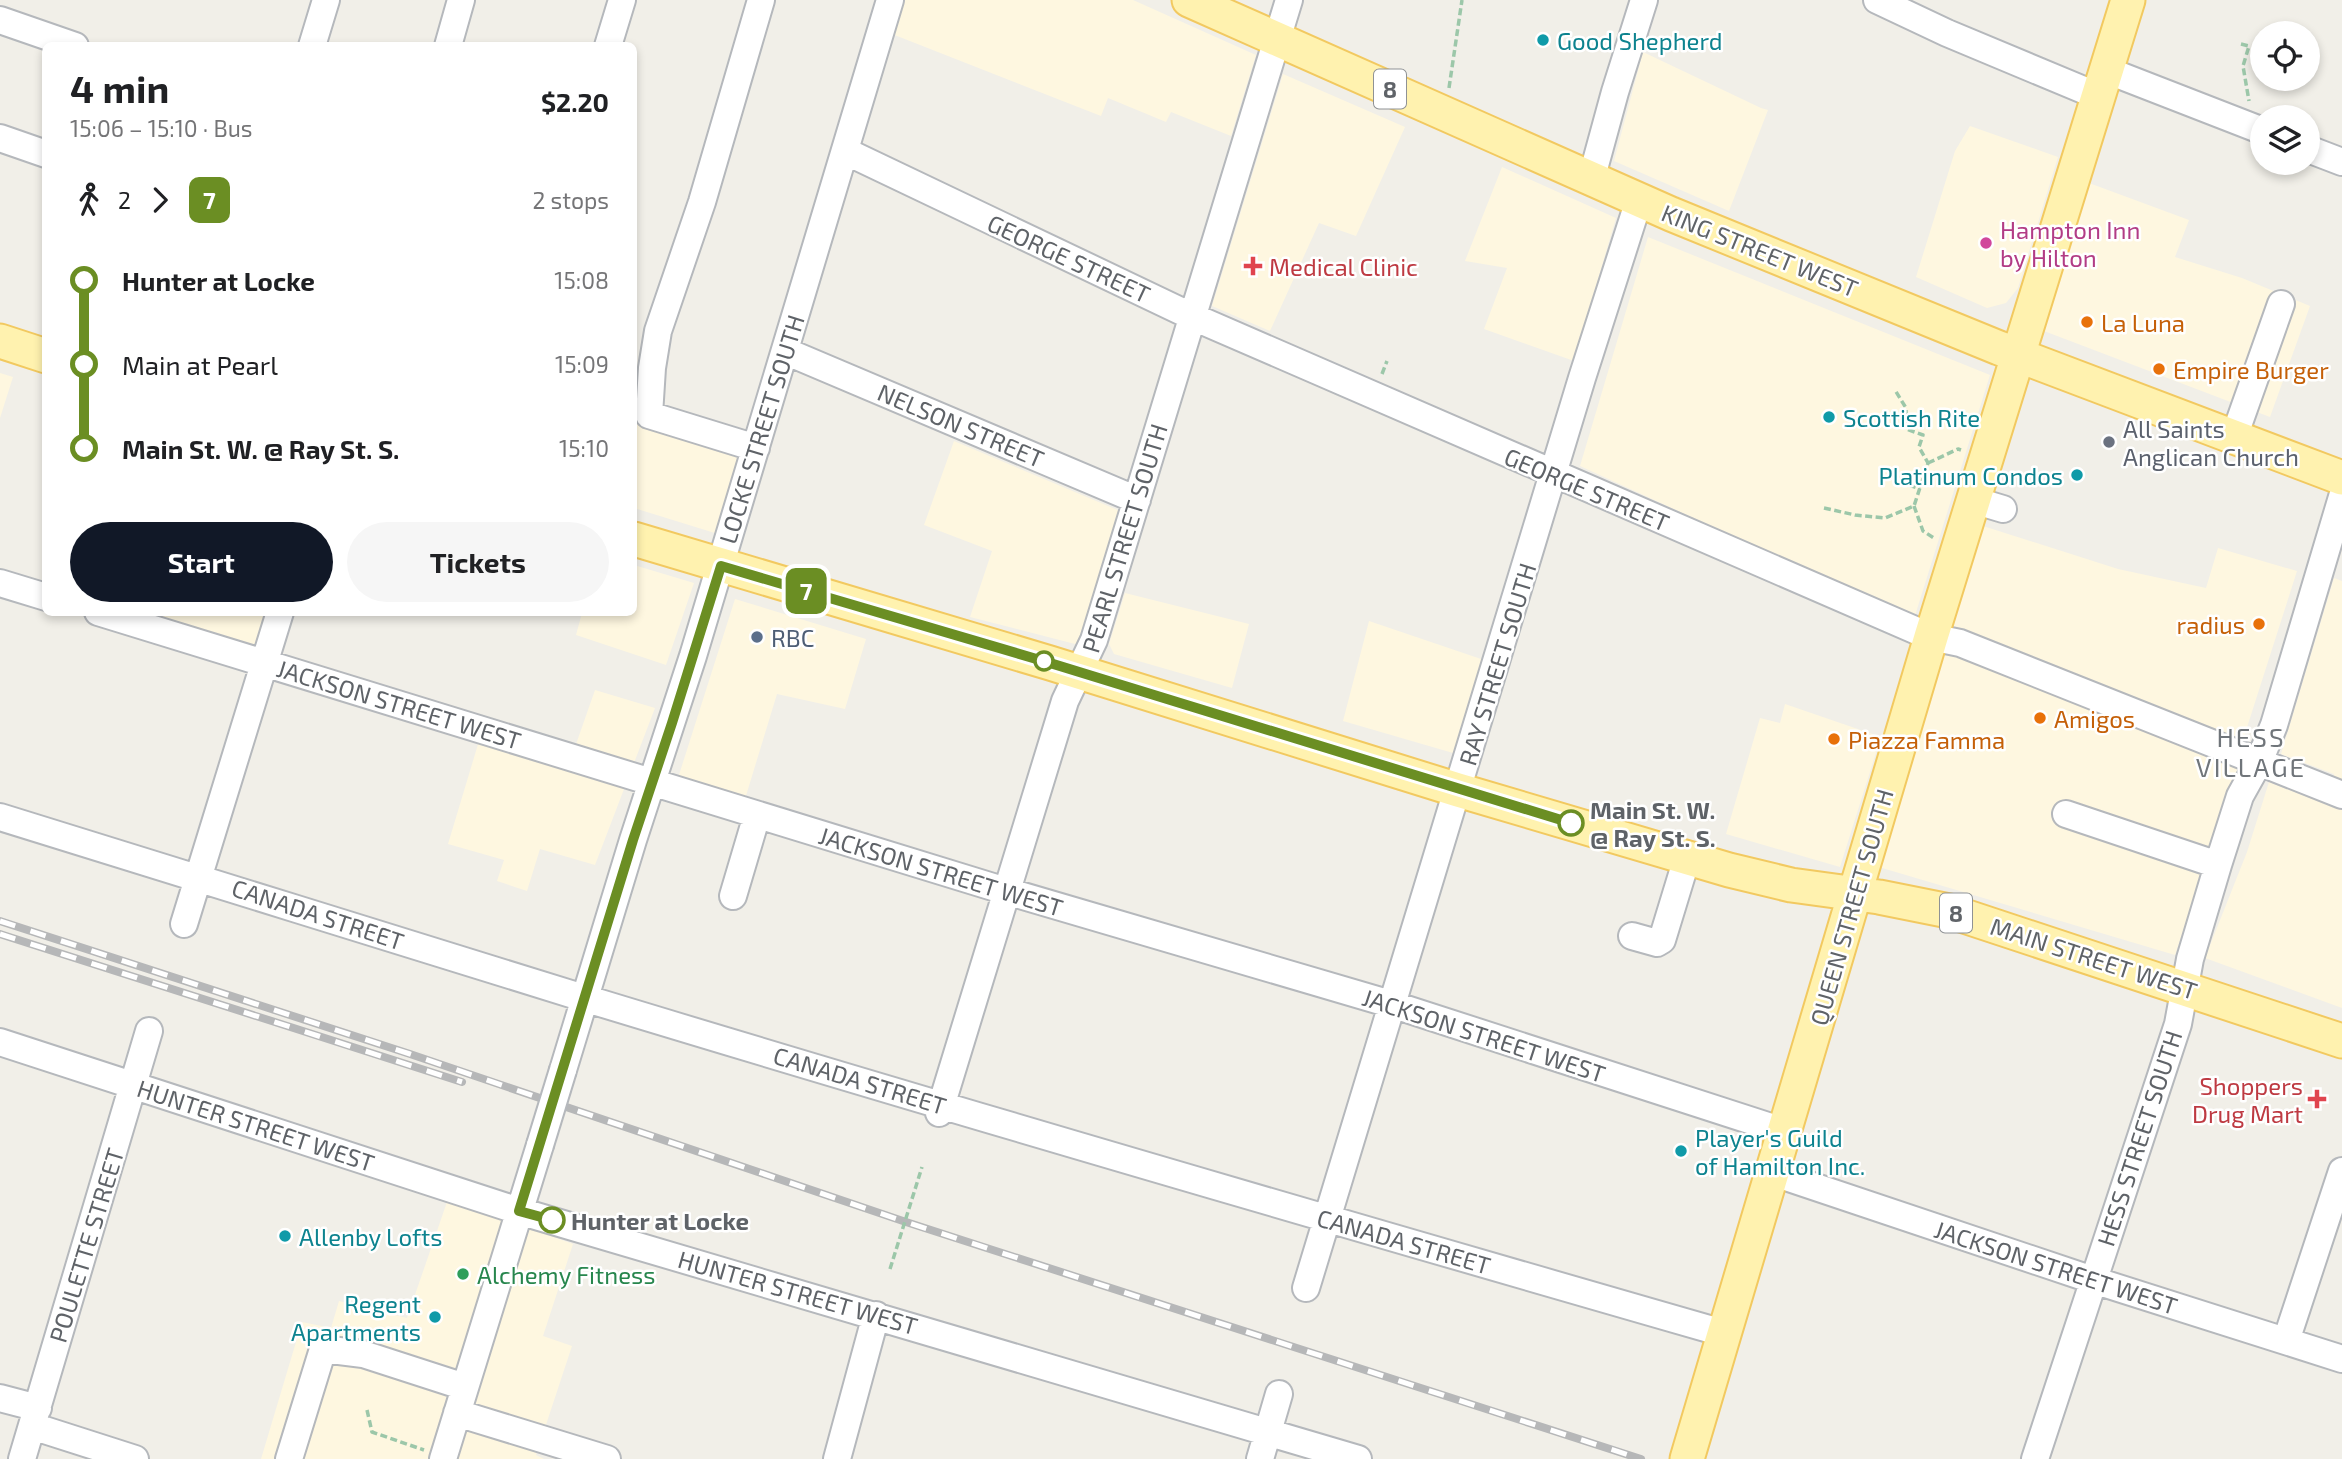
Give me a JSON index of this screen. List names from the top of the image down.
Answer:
{
  "streets": {
    "main road": [
      "8",
      "KING STREET WEST",
      "QUEEN STREET SOUTH",
      "MAIN STREET WEST"
    ],
    "street": [
      "GEORGE STREET",
      "NELSON STREET",
      "LOCKE STREET SOUTH",
      "PEARL STREET SOUTH",
      "RAY STREET SOUTH",
      "JACKSON STREET WEST",
      "CANADA STREET",
      "HUNTER STREET WEST",
      "HESS STREET SOUTH",
      "POULETTE STREET"
    ]
  },
  "crossings": [
    ["KING STREET WEST", "PEARL STREET SOUTH"],
    ["KING STREET WEST", "RAY STREET SOUTH"],
    ["KING STREET WEST", "QUEEN STREET SOUTH"],
    ["GEORGE STREET", "LOCKE STREET SOUTH"],
    ["GEORGE STREET", "PEARL STREET SOUTH"],
    ["GEORGE STREET", "RAY STREET SOUTH"],
    ["GEORGE STREET", "QUEEN STREET SOUTH"],
    ["GEORGE STREET", "HESS STREET SOUTH"],
    ["NELSON STREET", "LOCKE STREET SOUTH"],
    ["NELSON STREET", "PEARL STREET SOUTH"],
    ["LOCKE STREET SOUTH", "JACKSON STREET WEST"],
    ["LOCKE STREET SOUTH", "CANADA STREET"],
    ["LOCKE STREET SOUTH", "MAIN STREET WEST"],
    ["LOCKE STREET SOUTH", "HUNTER STREET WEST"],
    ["PEARL STREET SOUTH", "JACKSON STREET WEST"],
    ["PEARL STREET SOUTH", "CANADA STREET"],
    ["PEARL STREET SOUTH", "MAIN STREET WEST"],
    ["RAY STREET SOUTH", "JACKSON STREET WEST"],
    ["RAY STREET SOUTH", "CANADA STREET"],
    ["RAY STREET SOUTH", "MAIN STREET WEST"],
    ["JACKSON STREET WEST", "QUEEN STREET SOUTH"],
    ["JACKSON STREET WEST", "HESS STREET SOUTH"],
    ["QUEEN STREET SOUTH", "CANADA STREET"],
    ["QUEEN STREET SOUTH", "MAIN STREET WEST"],
    ["MAIN STREET WEST", "HESS STREET SOUTH"],
    ["HUNTER STREET WEST", "POULETTE STREET"]
  ],
  "districts": ["HESS VILLAGE"],
  "places": {
    "other": [
      "Good Shepherd",
      "Hampton Inn by Hilton",
      "La Luna",
      "Empire Burger",
      "Scottish Rite",
      "All Saints Anglican Church",
      "Platinum Condos",
      "radius",
      "RBC",
      "Amigos",
      "Piazza Famma",
      "Main St. W. @ Ray St. S.",
      "Player's Guild of Hamilton Inc.",
      "Hunter at Locke",
      "Allenby Lofts",
      "Alchemy Fitness",
      "Regent Apartments"
    ],
    "health": ["Medical Clinic", "Shoppers Drug Mart"]
  },
  "lines": ["bus line 7"],
  "page": {
    "on_map": "7",
    "heading": ["4 min", "15:06 – 15:10 · Bus", "$2.20"],
    "legs": ["2", "7", "2 stops"],
    "list": [
      {
        "name": "Hunter at Locke",
        "value": "15:08"
      },
      {
        "name": "Main at Pearl",
        "value": "15:09"
      },
      {
        "name": "Main St. W. @ Ray St. S.",
        "value": "15:10"
      }
    ],
    "buttons": ["Start", "Tickets"]
  }
}
